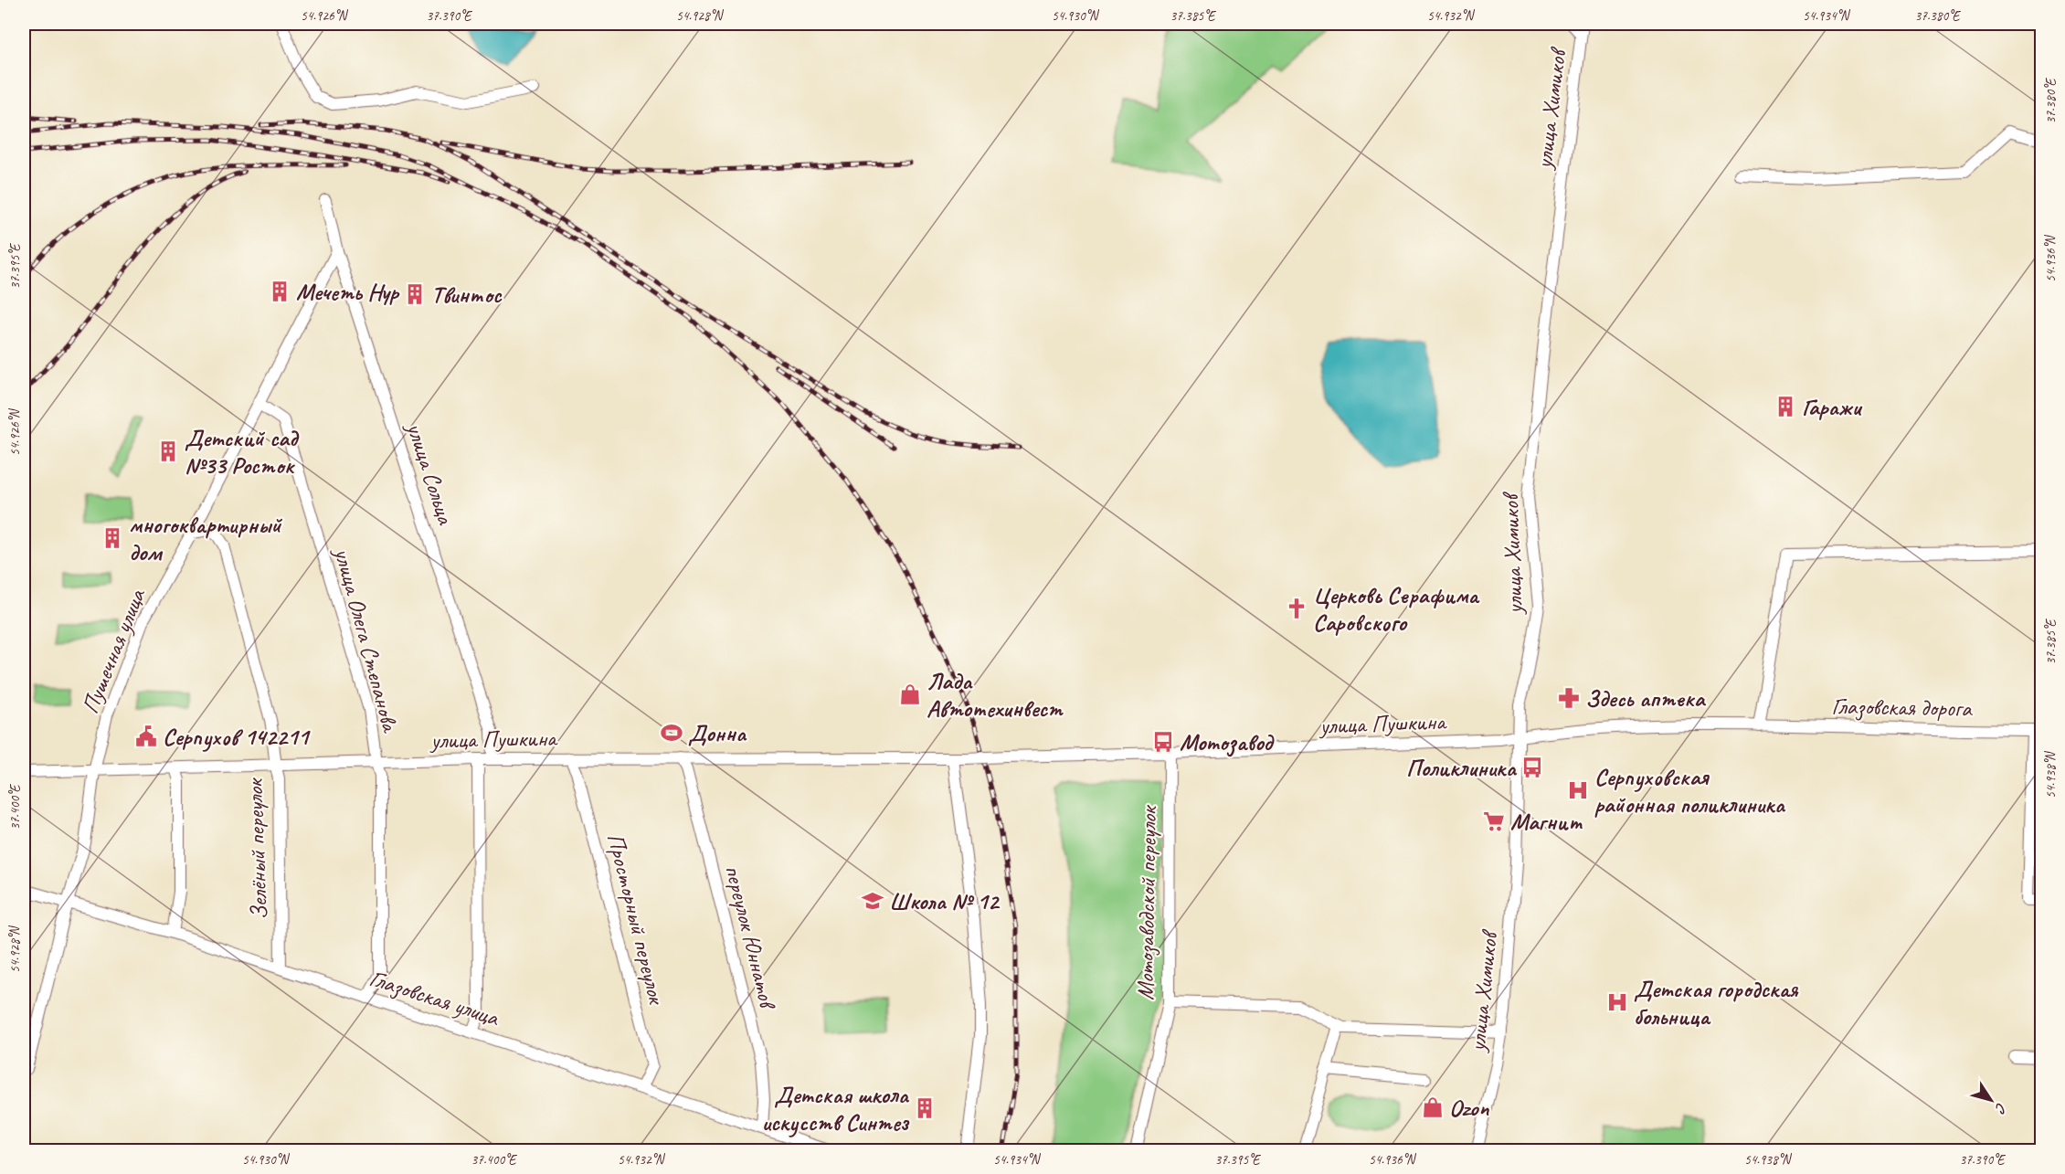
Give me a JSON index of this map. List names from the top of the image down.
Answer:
{
  "streets": {
    "street": [
      "улица Химиков",
      "улица Сольца",
      "улица Олега Степанова",
      "Пушечная улица",
      "Глазовская дорога",
      "улица Пушкина",
      "Зелёный переулок",
      "Мотозаводской переулок",
      "Просторный переулок",
      "переулок Юннатов",
      "Глазовская улица"
    ]
  },
  "crossings": [
    ["улица Химиков", "улица Пушкина"],
    ["улица Сольца", "Пушечная улица"],
    ["улица Сольца", "улица Пушкина"],
    ["улица Олега Степанова", "Пушечная улица"],
    ["улица Олега Степанова", "улица Пушкина"],
    ["улица Олега Степанова", "Глазовская улица"],
    ["Пушечная улица", "улица Пушкина"],
    ["Пушечная улица", "Зелёный переулок"],
    ["Пушечная улица", "Глазовская улица"],
    ["Глазовская дорога", "улица Пушкина"],
    ["улица Пушкина", "Зелёный переулок"],
    ["улица Пушкина", "Мотозаводской переулок"],
    ["улица Пушкина", "Просторный переулок"],
    ["улица Пушкина", "переулок Юннатов"],
    ["Зелёный переулок", "Глазовская улица"],
    ["Просторный переулок", "Глазовская улица"],
    ["переулок Юннатов", "Глазовская улица"]
  ],
  "places": {
    "building": [
      "Мечеть Нур",
      "Твинтос",
      "Гаражи",
      "Детский сад №33 Росток",
      "многоквартирный дом",
      "Детская школа искусств Синтез"
    ],
    "church": ["Церковь Серафима Саровского"],
    "shop": ["Лада Автотехинвест", "Ozon"],
    "pharmacy": ["Здесь аптека"],
    "sports": ["Донна"],
    "public building": ["Серпухов 142211"],
    "bus stop": ["Мотозавод", "Поликлиника"],
    "hospital": ["Серпуховская районная поликлиника", "Детская городская больница"],
    "supermarket": ["Магнит"],
    "school or university": ["Школа № 12"]
  },
  "north": "bottom right",
  "coordinates": [
    "54.926°N",
    "37.390°E",
    "54.928°N",
    "54.930°N",
    "37.385°E",
    "54.932°N",
    "54.934°N",
    "37.380°E",
    "54.936°N",
    "37.395°E",
    "54.938°N",
    "37.400°E"
  ]
}
